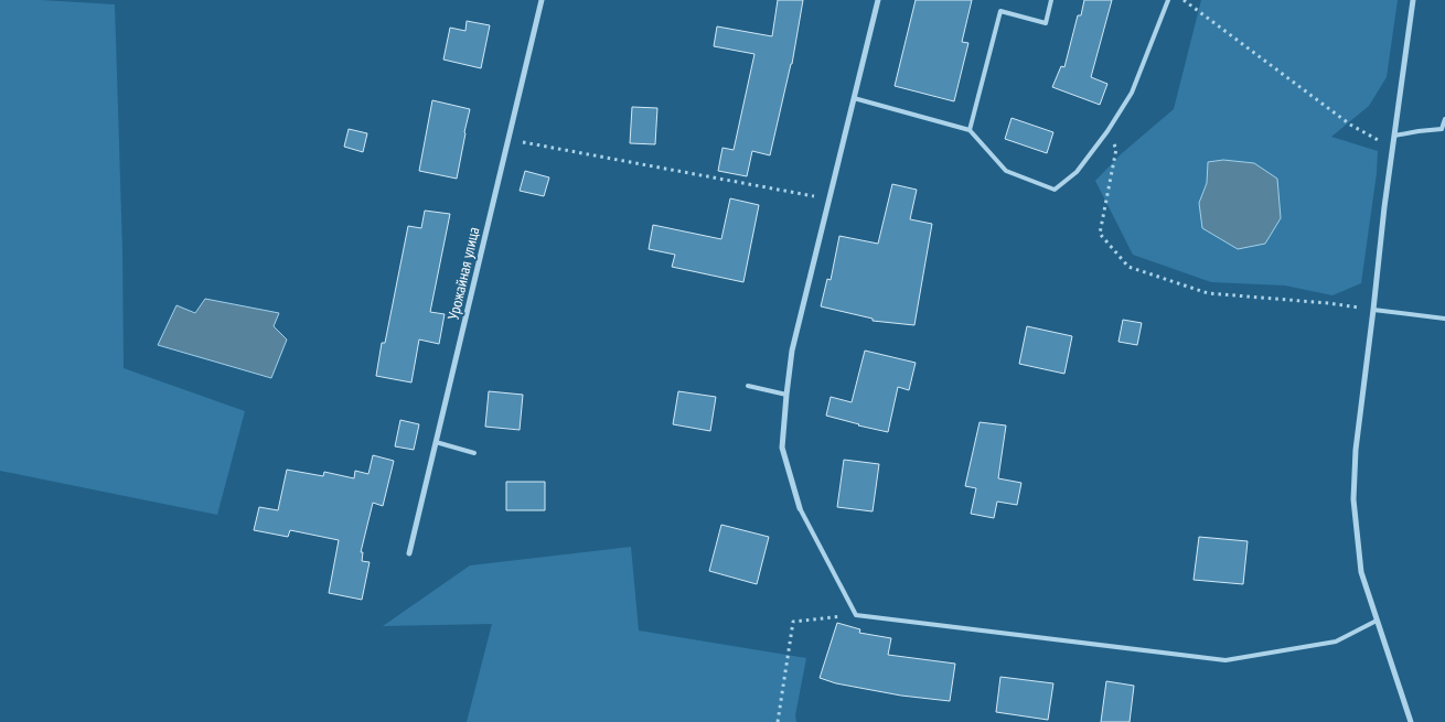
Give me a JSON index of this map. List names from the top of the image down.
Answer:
{
  "streets": {
    "street": ["Урожайная улица"]
  }
}
